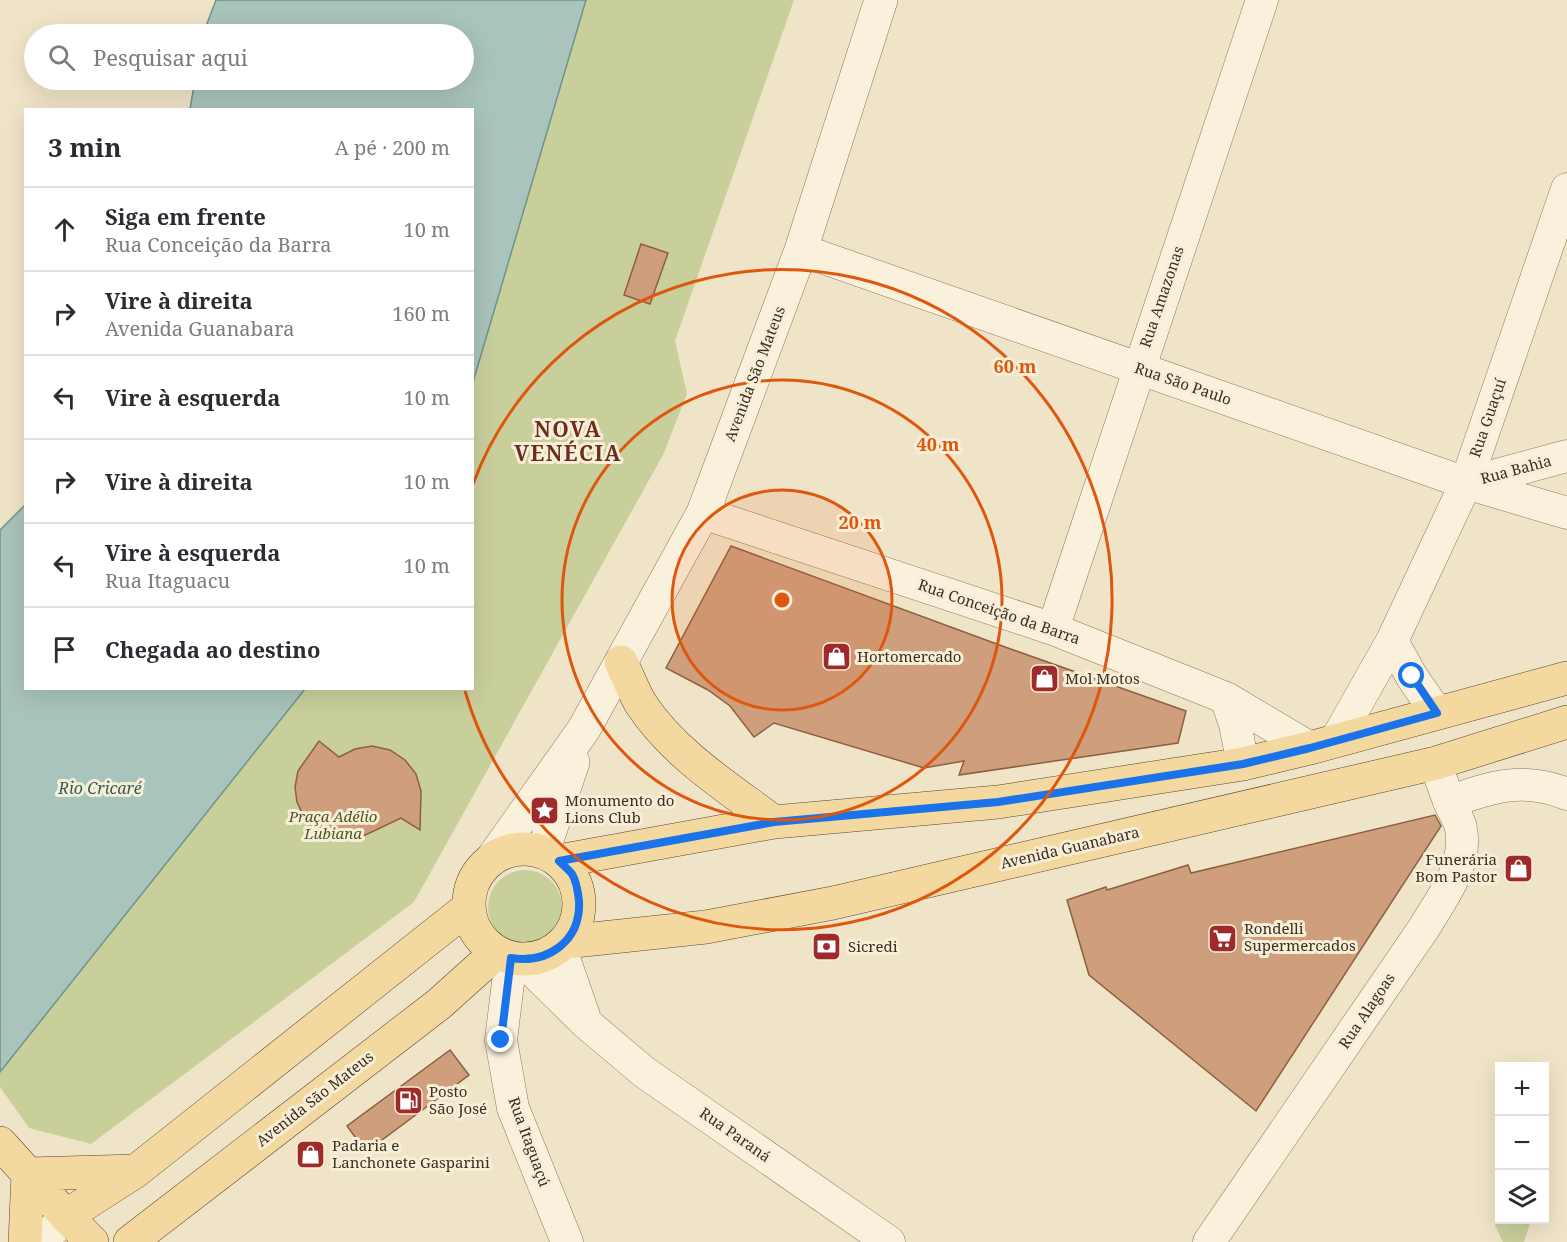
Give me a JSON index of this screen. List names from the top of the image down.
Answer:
{
  "streets": {
    "main road": ["Avenida São Mateus", "Avenida Guanabara"],
    "street": [
      "Rua Amazonas",
      "Rua São Paulo",
      "Rua Guaçuí",
      "Rua Bahia",
      "Rua Conceição da Barra",
      "Rua Alagoas",
      "Rua Paraná",
      "Rua Itaguaçú"
    ]
  },
  "crossings": [
    ["Rua Amazonas", "Rua São Paulo"],
    ["Rua Amazonas", "Rua Conceição da Barra"],
    ["Avenida São Mateus", "Rua São Paulo"],
    ["Avenida São Mateus", "Rua Conceição da Barra"],
    ["Avenida São Mateus", "Avenida Guanabara"],
    ["Avenida São Mateus", "Rua Paraná"],
    ["Avenida São Mateus", "Rua Itaguaçú"],
    ["Rua São Paulo", "Rua Guaçuí"],
    ["Rua São Paulo", "Rua Bahia"],
    ["Rua Guaçuí", "Rua Bahia"],
    ["Avenida Guanabara", "Rua Alagoas"],
    ["Avenida Guanabara", "Rua Paraná"],
    ["Avenida Guanabara", "Rua Itaguaçú"],
    ["Rua Paraná", "Rua Itaguaçú"]
  ],
  "districts": ["NOVA VENÉCIA"],
  "water": ["Rio Cricaré"],
  "parks": ["Praça Adélio Lubiana"],
  "places": {
    "shop": [
      "Hortomercado",
      "Mol Motos",
      "Funerária Bom Pastor",
      "Padaria e Lanchonete Gasparini"
    ],
    "place": ["Monumento do Lions Club"],
    "supermarket": ["Rondelli Supermercados"],
    "bank": ["Sicredi"],
    "fuel station": ["Posto São José"]
  },
  "page": {
    "search": "Pesquisar aqui",
    "heading": ["3 min", "A pé · 200 m"],
    "list": [
      ["Siga em frente", "Rua Conceição da Barra", "10 m"],
      ["Vire à direita", "Avenida Guanabara", "160 m"],
      ["Vire à esquerda", "10 m"],
      ["Vire à direita", "10 m"],
      ["Vire à esquerda", "Rua Itaguacu", "10 m"],
      "Chegada ao destino"
    ],
    "map_buttons": ["+", "−"]
  },
  "rings": ["60 m", "40 m", "20 m"]
}
